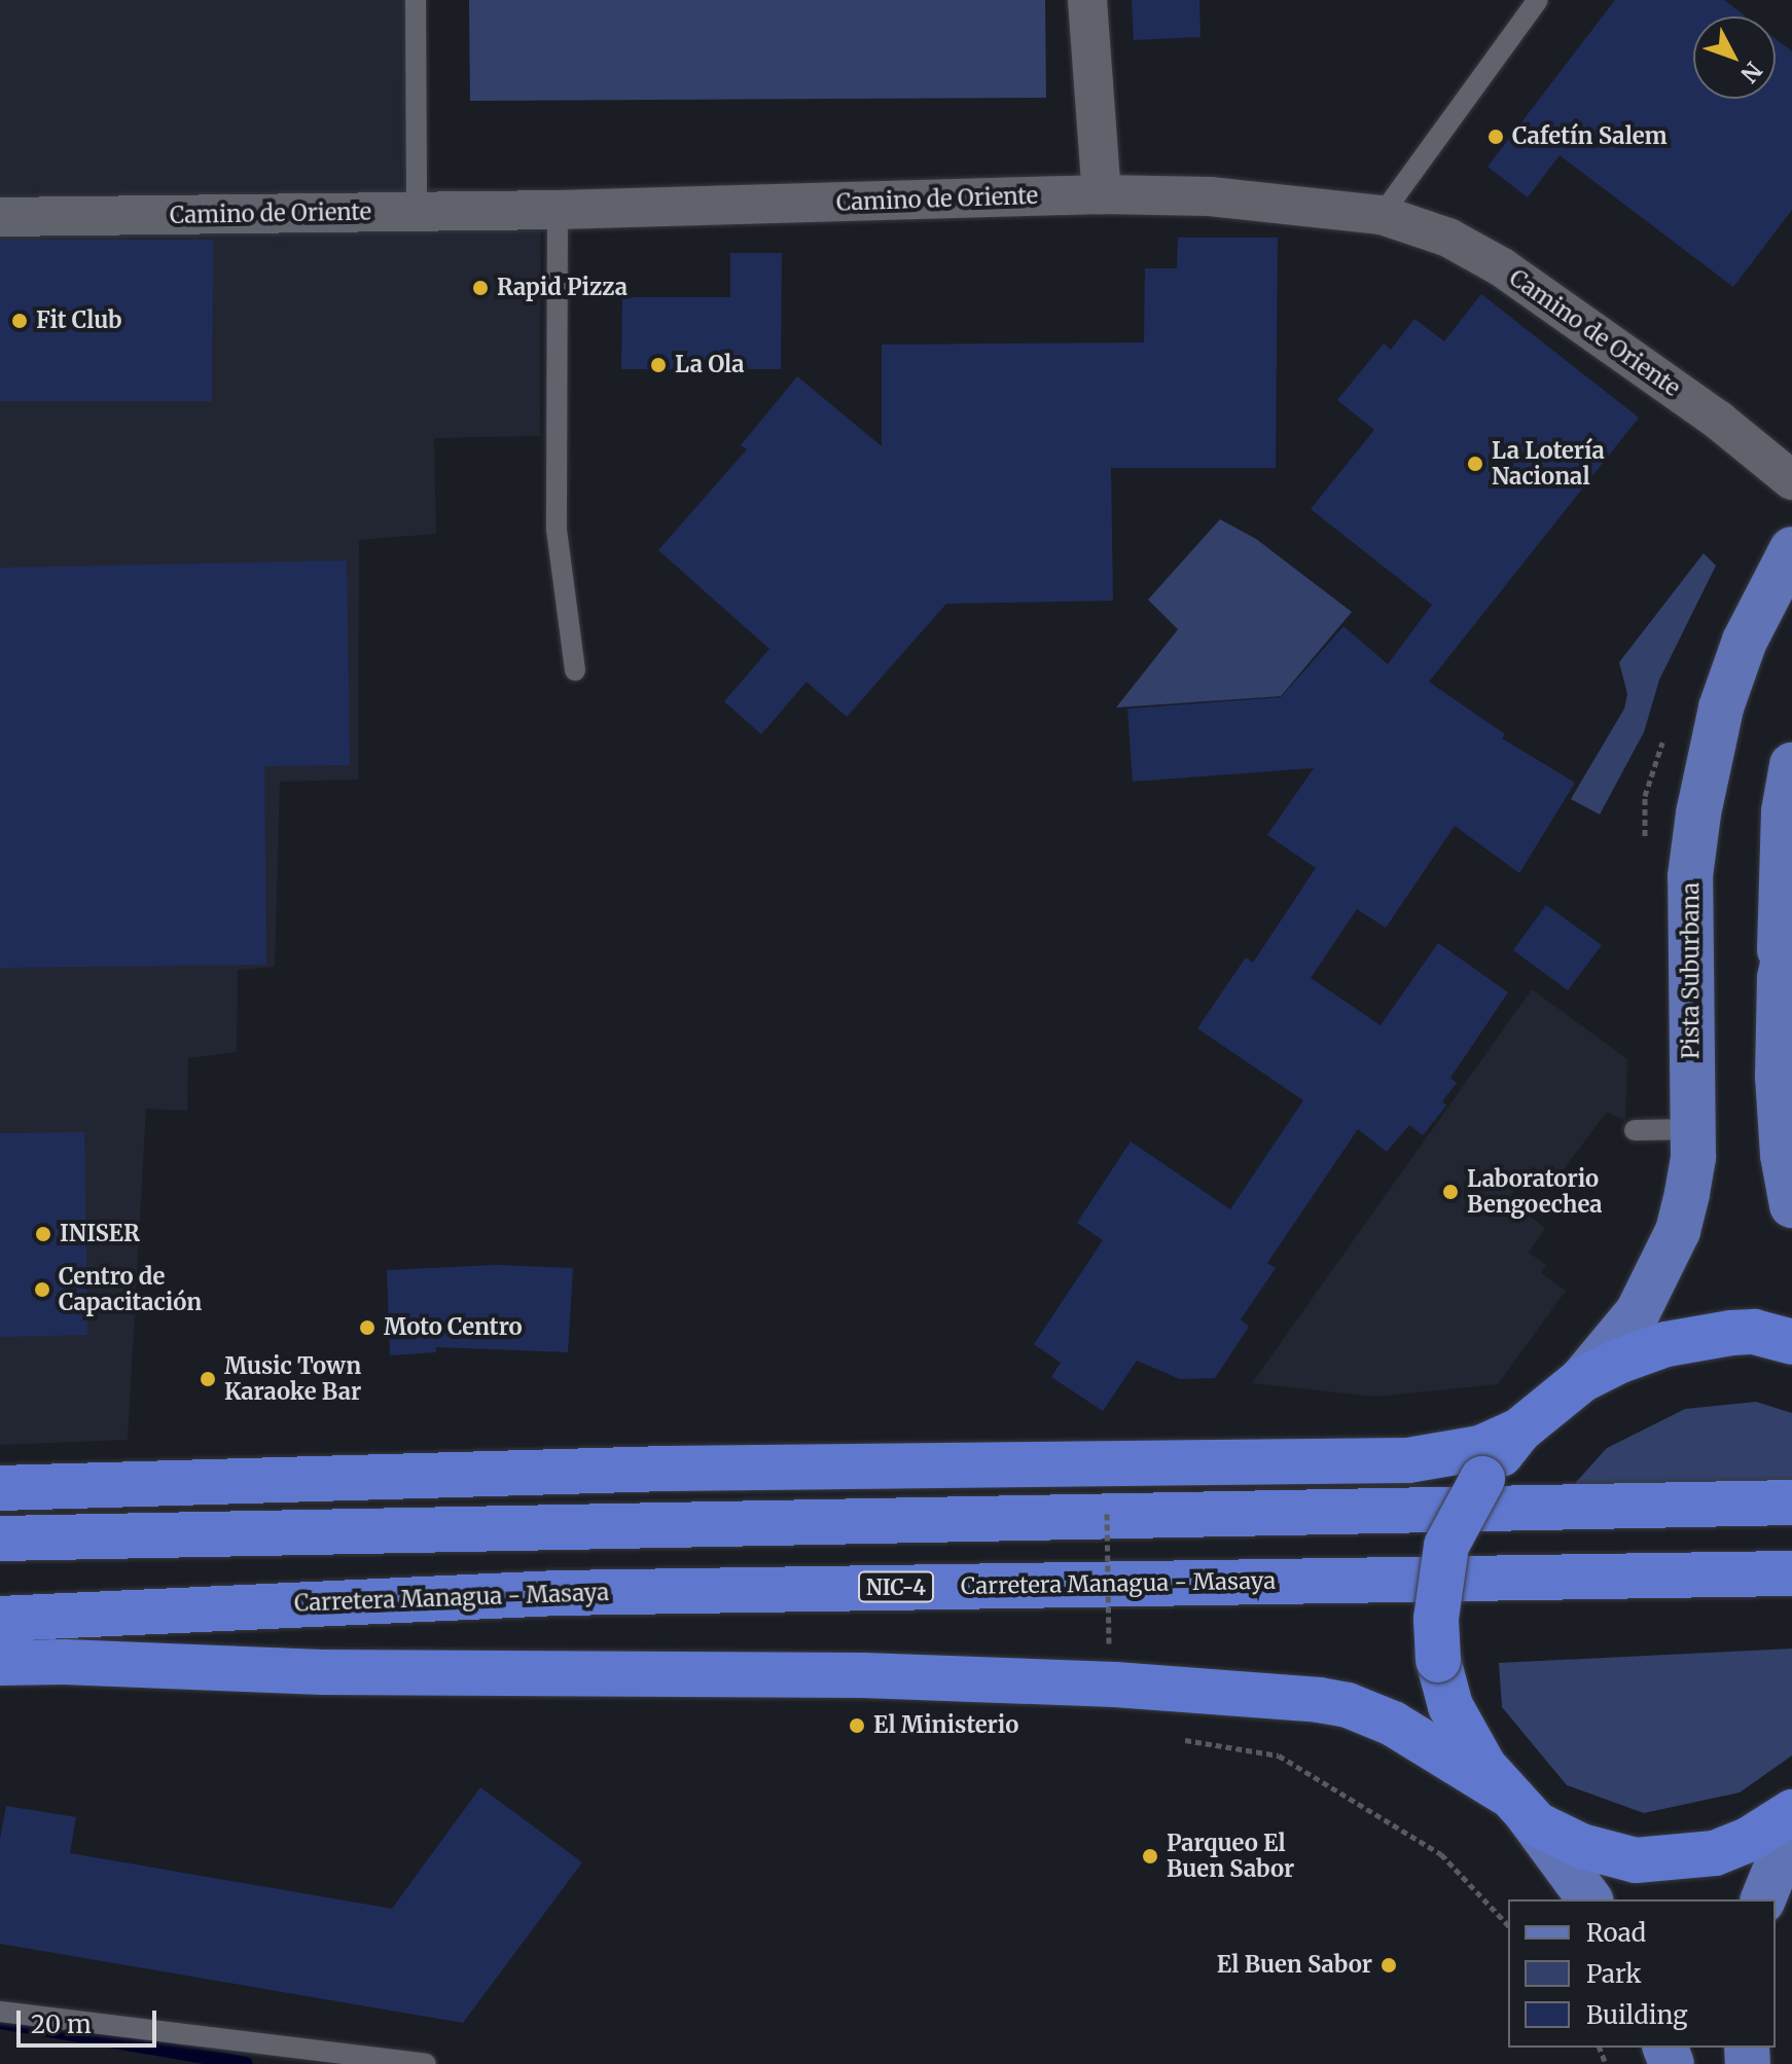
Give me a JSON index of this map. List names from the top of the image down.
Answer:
{
  "streets": {
    "highway": ["Carretera Managua - Masaya", "NIC-4"],
    "main road": ["Pista Suburbana"],
    "street": ["Camino de Oriente"]
  },
  "places": [
    "Cafetín Salem",
    "Rapid Pizza",
    "Fit Club",
    "La Ola",
    "La Lotería Nacional",
    "Laboratorio Bengoechea",
    "INISER",
    "Centro de Capacitación",
    "Moto Centro",
    "Music Town Karaoke Bar",
    "El Ministerio",
    "Parqueo El Buen Sabor",
    "El Buen Sabor"
  ],
  "legend": ["Road", "Park", "Building"],
  "scale_bar": "20 m",
  "north": "bottom right"
}
